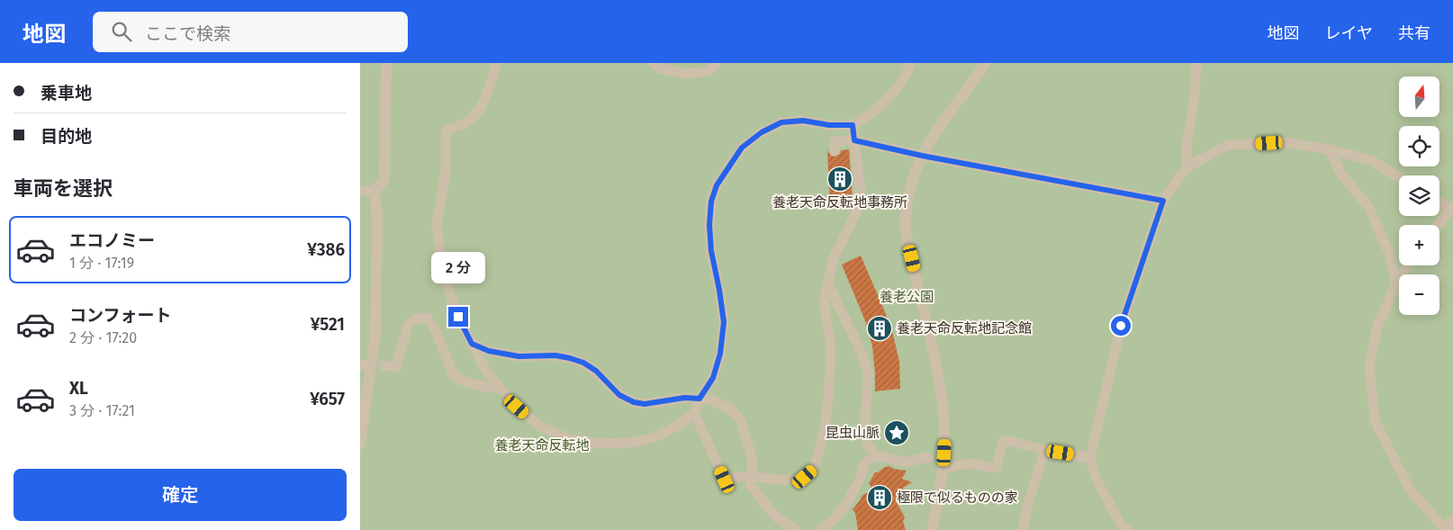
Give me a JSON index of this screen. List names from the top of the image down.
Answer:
{
  "parks": ["養老公園", "養老天命反転地"],
  "places": {
    "building": ["養老天命反転地事務所", "養老天命反転地記念館", "極限で似るものの家"],
    "place": ["昆虫山脈"]
  },
  "north": "top",
  "page": {
    "header": "地図",
    "search": "ここで検索",
    "nav": ["地図", "レイヤ", "共有"],
    "banner": ["乗車地", "目的地"],
    "map_buttons": ["+", "−"],
    "heading": "車両を選択",
    "list": [
      {
        "name": "エコノミー",
        "note": "1 分 · 17:19",
        "value": "¥386"
      },
      {
        "name": "コンフォート",
        "note": "2 分 · 17:20",
        "value": "¥521"
      },
      {
        "name": "XL",
        "note": "3 分 · 17:21",
        "value": "¥657"
      }
    ],
    "bubble": "2 分",
    "buttons": "確定"
  }
}
